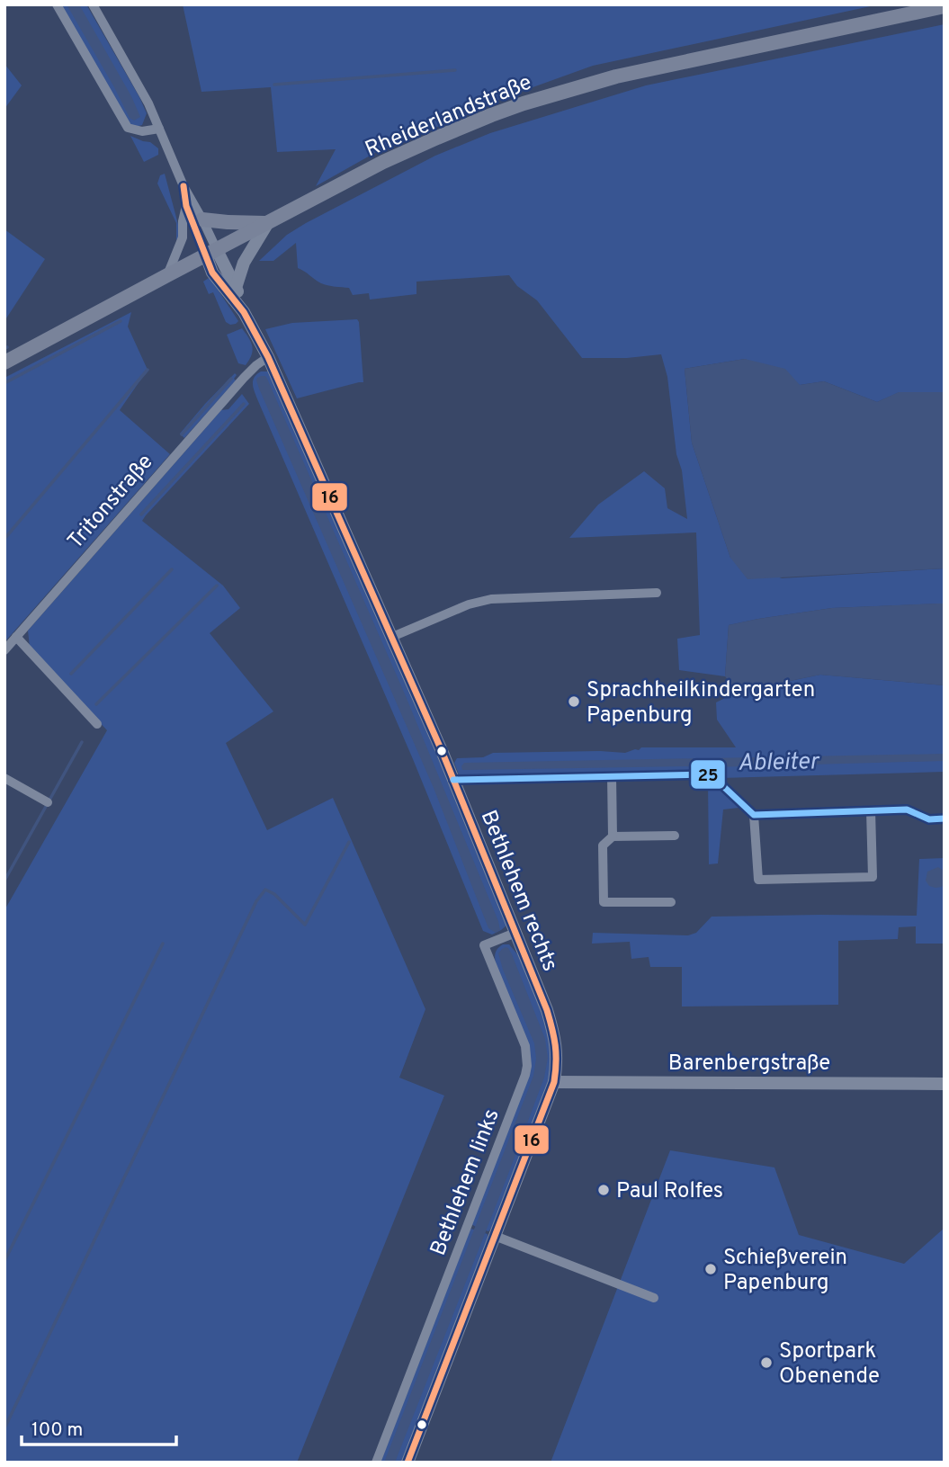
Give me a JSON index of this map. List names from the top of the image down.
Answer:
{
  "streets": {
    "main road": ["Rheiderlandstraße"],
    "street": [
      "Tritonstraße",
      "Bethlehem rechts",
      "Barenbergstraße",
      "Bethlehem links"
    ]
  },
  "crossings": [
    ["Rheiderlandstraße", "Bethlehem rechts"],
    ["Tritonstraße", "Bethlehem rechts"],
    ["Bethlehem rechts", "Barenbergstraße"],
    ["Bethlehem rechts", "Bethlehem links"]
  ],
  "water": ["Ableiter"],
  "places": [
    "Sprachheilkindergarten Papenburg",
    "Paul Rolfes",
    "Schießverein Papenburg",
    "Sportpark Obenende"
  ],
  "lines": ["transit line 16", "transit line 25"],
  "scale_bar": "100 m"
}
